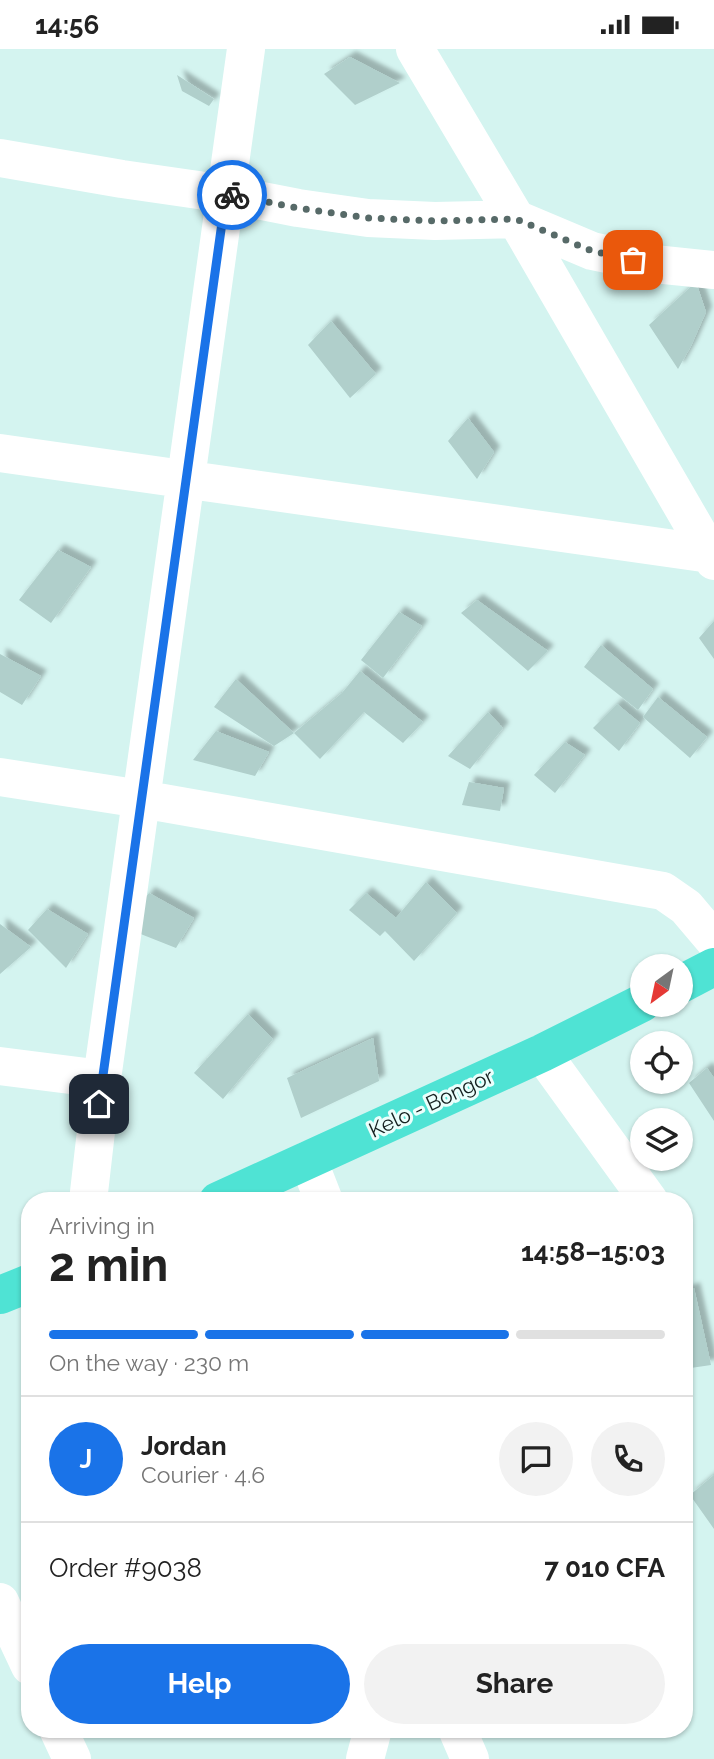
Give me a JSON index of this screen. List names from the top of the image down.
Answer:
{
  "streets": {
    "highway": ["Kelo - Bongor"]
  },
  "north": "bottom left",
  "page": {
    "status": "14:56",
    "heading": ["2 min", "Arriving in", "14:58–15:03"],
    "panel": [
      "Jordan",
      "Courier · 4.6",
      "Order #9038",
      "7 010 CFA"
    ],
    "bar": "On the way · 230 m",
    "round": "J",
    "buttons": ["Help", "Share"]
  }
}
